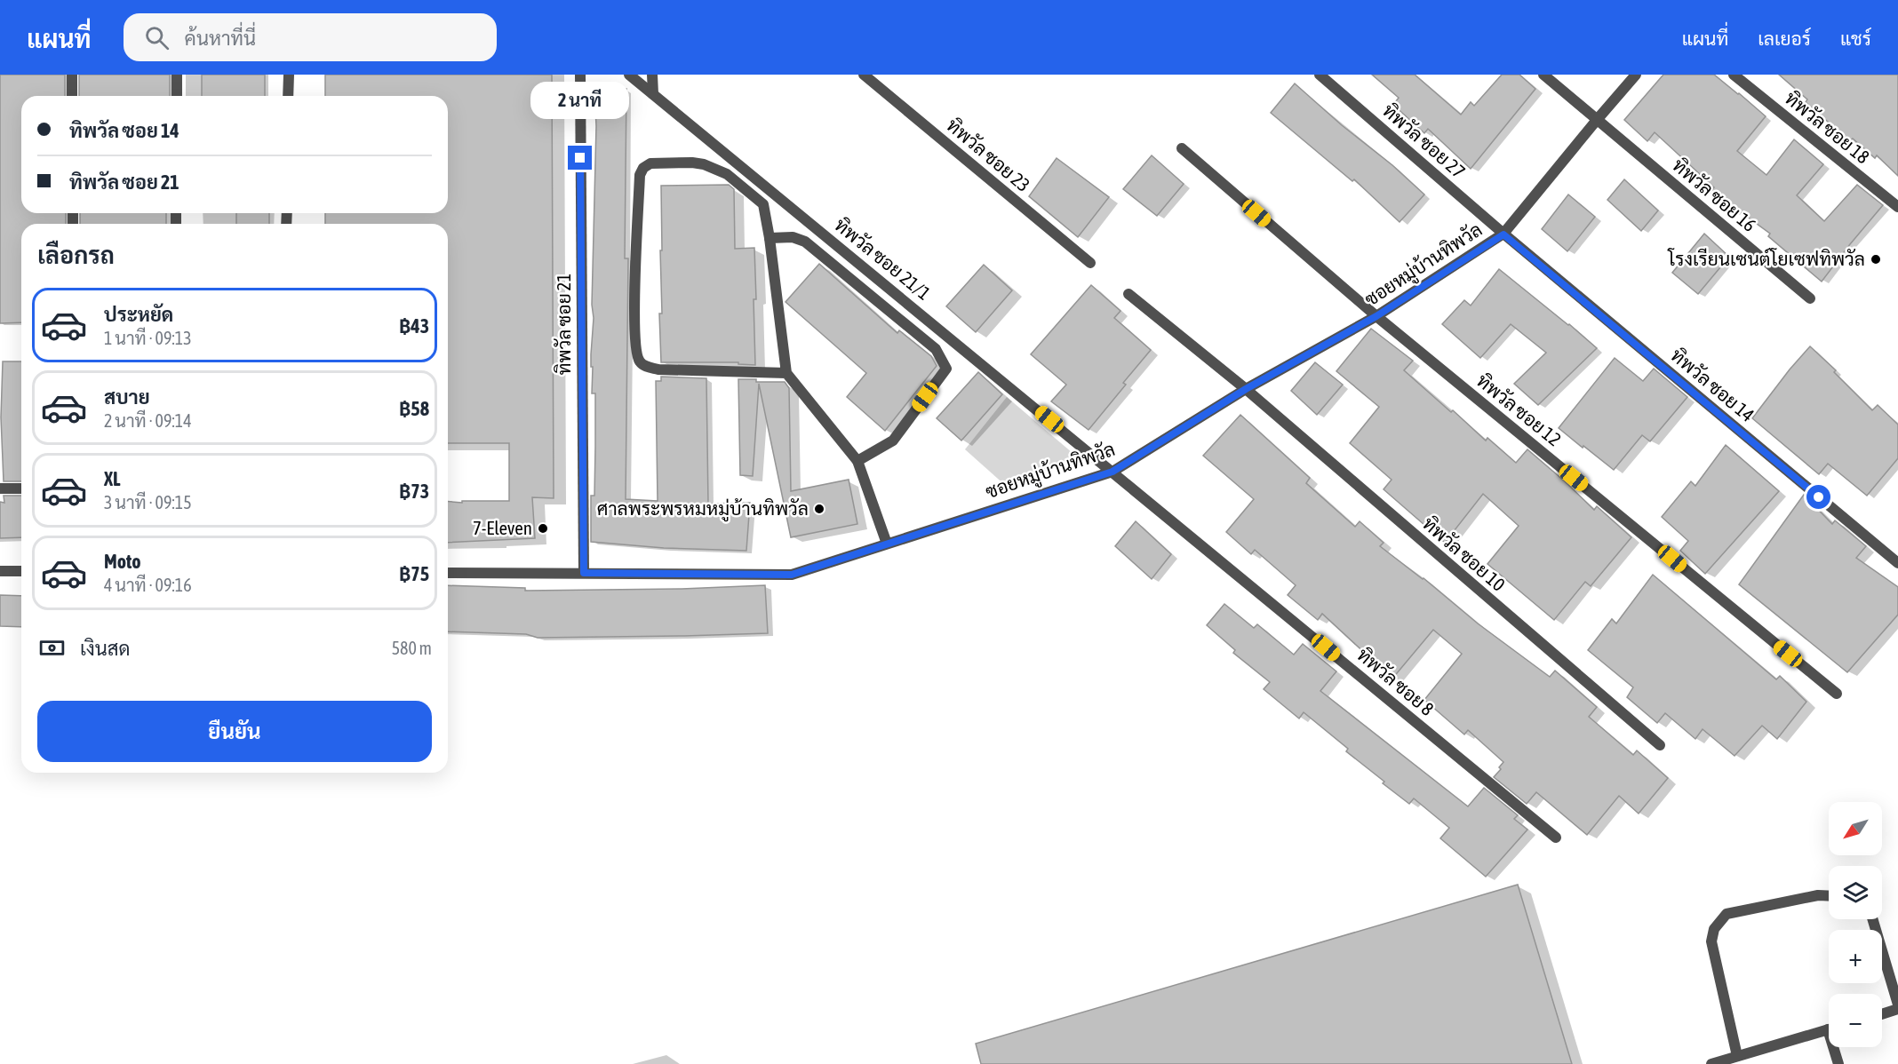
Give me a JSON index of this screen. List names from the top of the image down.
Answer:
{
  "streets": {
    "street": [
      "ทิพวัล ซอย 18",
      "ทิพวัล ซอย 27",
      "ทิพวัล ซอย 23",
      "ทิพวัล ซอย 16",
      "ทิพวัล ซอย 21/1",
      "ซอยหมู่บ้านทิพวัล",
      "ทิพวัล ซอย 21",
      "ทิพวัล ซอย 14",
      "ทิพวัล ซอย 12",
      "ทิพวัล ซอย 10",
      "ทิพวัล ซอย 8"
    ]
  },
  "crossings": [
    ["ทิพวัล ซอย 27", "ซอยหมู่บ้านทิพวัล"],
    ["ทิพวัล ซอย 27", "ทิพวัล ซอย 14"],
    ["ทิพวัล ซอย 16", "ซอยหมู่บ้านทิพวัล"],
    ["ทิพวัล ซอย 21/1", "ซอยหมู่บ้านทิพวัล"],
    ["ทิพวัล ซอย 21/1", "ทิพวัล ซอย 8"],
    ["ซอยหมู่บ้านทิพวัล", "ทิพวัล ซอย 21"],
    ["ซอยหมู่บ้านทิพวัล", "ทิพวัล ซอย 14"],
    ["ซอยหมู่บ้านทิพวัล", "ทิพวัล ซอย 12"],
    ["ซอยหมู่บ้านทิพวัล", "ทิพวัล ซอย 10"],
    ["ซอยหมู่บ้านทิพวัล", "ทิพวัล ซอย 8"]
  ],
  "places": ["โรงเรียนเซนต์โยเซฟทิพวัล", "ศาลพระพรหมหมู่บ้านทิพวัล", "7-Eleven"],
  "north": "bottom left",
  "page": {
    "header": "แผนที่",
    "search": "ค้นหาที่นี่",
    "nav": ["แผนที่", "เลเยอร์", "แชร์"],
    "bubble": "2 นาที",
    "banner": ["ทิพวัล ซอย 14", "ทิพวัล ซอย 21"],
    "heading": "เลือกรถ",
    "list": [
      {
        "name": "ประหยัด",
        "note": "1 นาที · 09:13",
        "value": "฿43"
      },
      {
        "name": "สบาย",
        "note": "2 นาที · 09:14",
        "value": "฿58"
      },
      {
        "name": "XL",
        "note": "3 นาที · 09:15",
        "value": "฿73"
      },
      {
        "name": "Moto",
        "note": "4 นาที · 09:16",
        "value": "฿75"
      }
    ],
    "pay": ["เงินสด", "580 m"],
    "buttons": "ยืนยัน",
    "map_buttons": ["+", "−"]
  }
}
